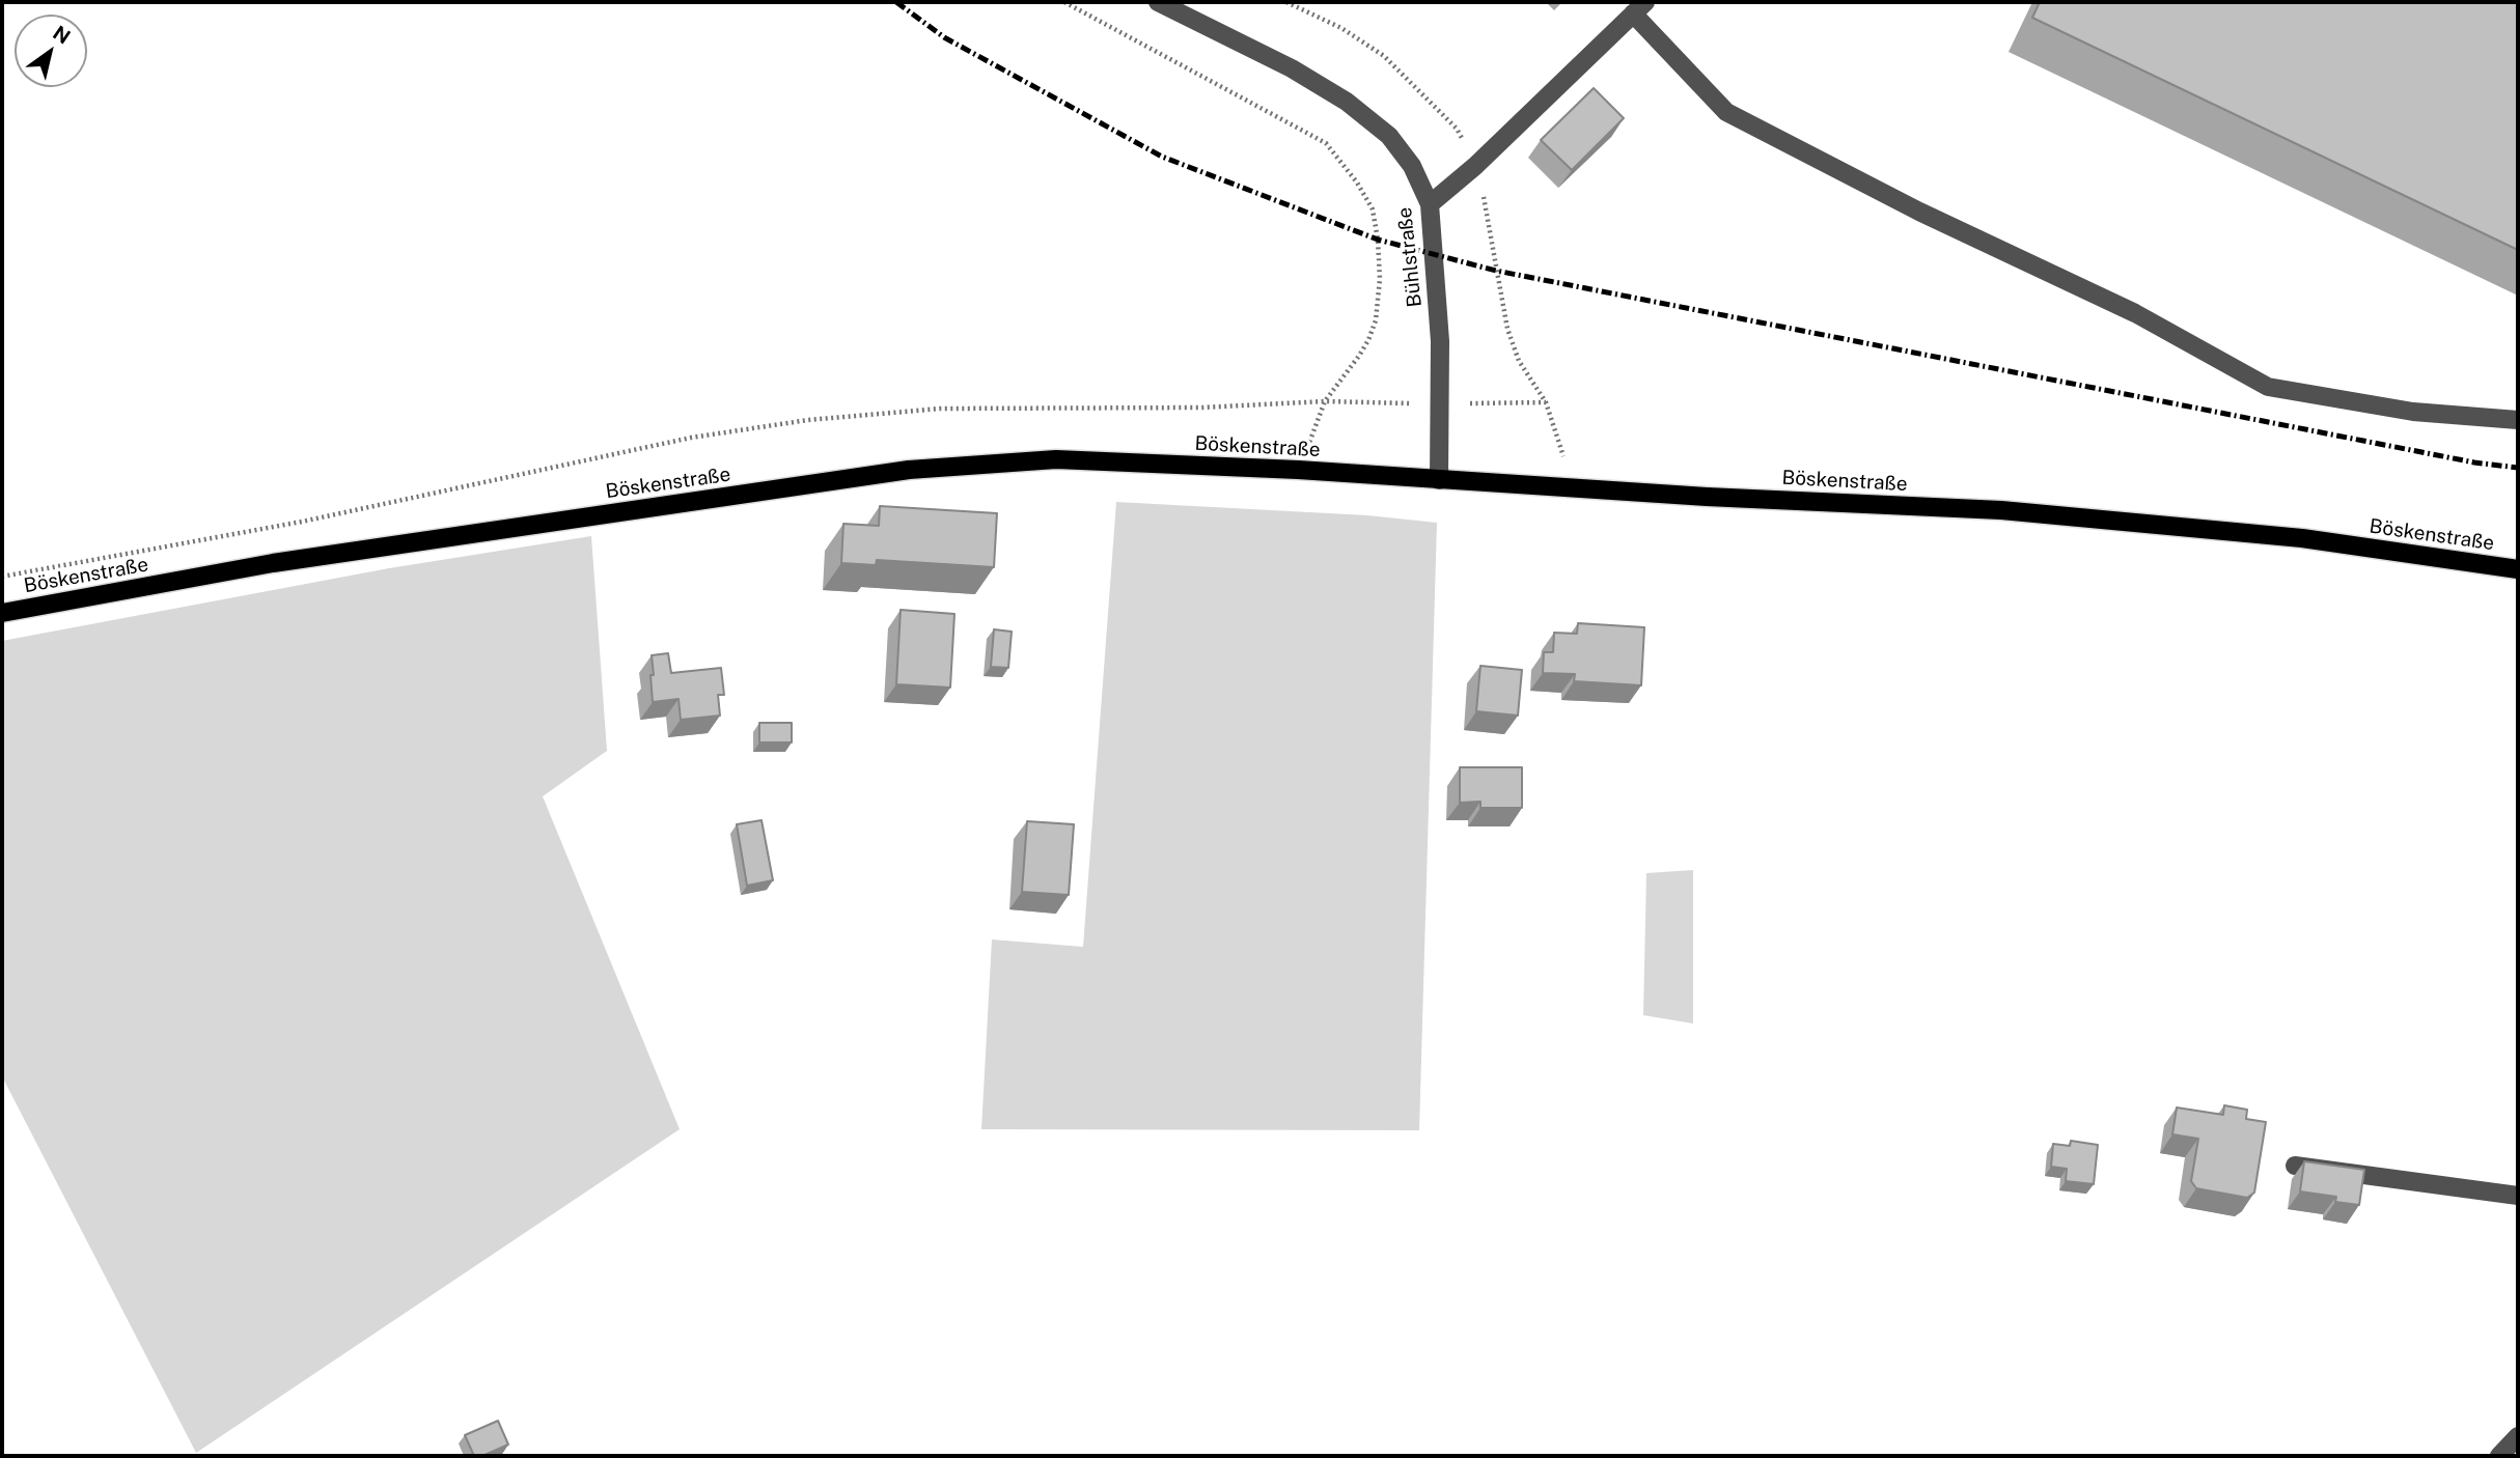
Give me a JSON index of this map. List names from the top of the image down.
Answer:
{
  "streets": {
    "main road": ["Böskenstraße"],
    "street": ["Bühlstraße"]
  },
  "crossings": [
    ["Bühlstraße", "Böskenstraße"]
  ],
  "north": "top right"
}
